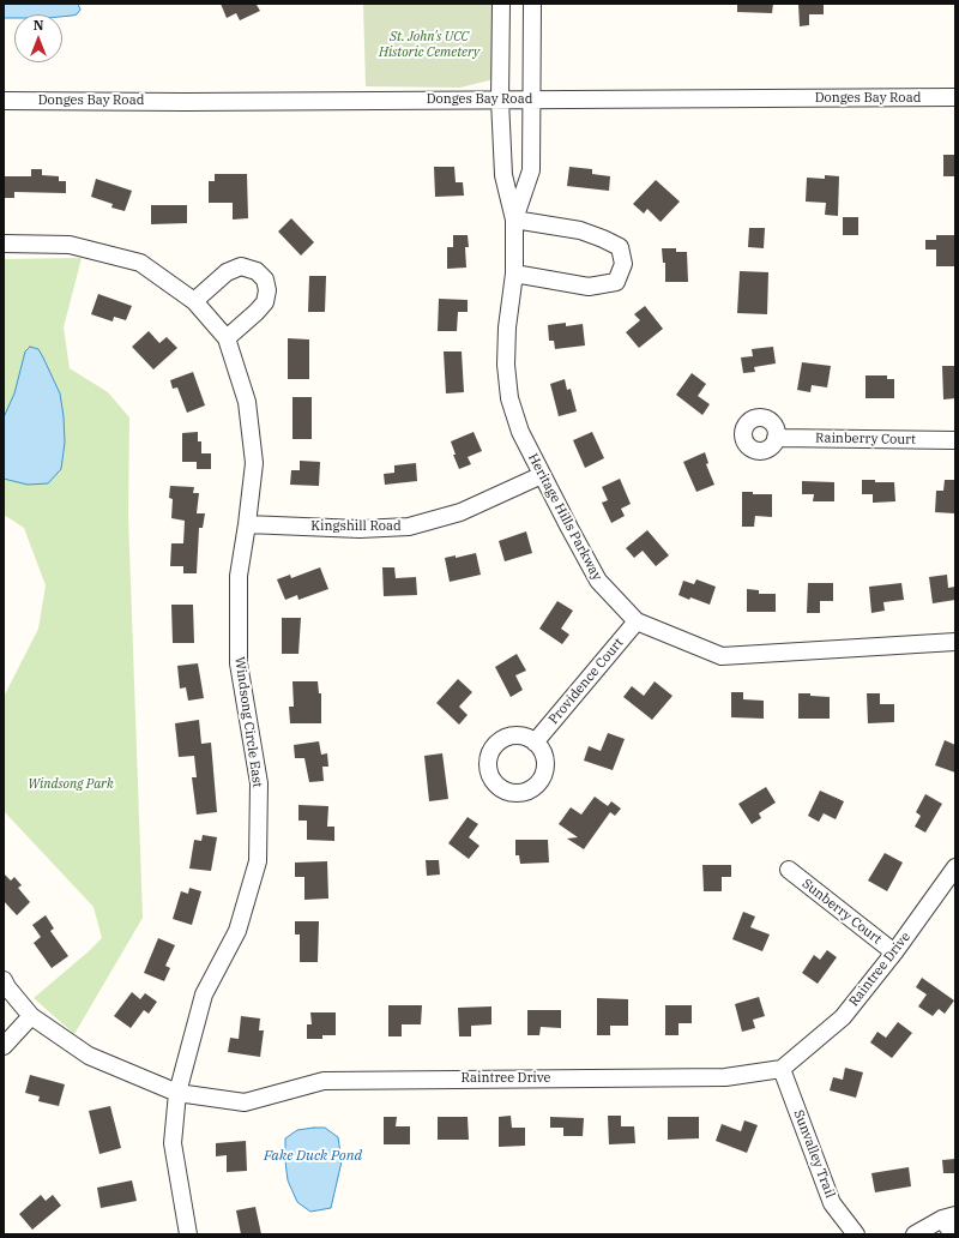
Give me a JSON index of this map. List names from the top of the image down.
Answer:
{
  "streets": {
    "street": [
      "Donges Bay Road",
      "Rainberry Court",
      "Heritage Hills Parkway",
      "Kingshill Road",
      "Providence Court",
      "Windsong Circle East",
      "Sunberry Court",
      "Raintree Drive",
      "Sunvalley Trail"
    ]
  },
  "crossings": [
    ["Donges Bay Road", "Heritage Hills Parkway"],
    ["Heritage Hills Parkway", "Kingshill Road"],
    ["Heritage Hills Parkway", "Providence Court"],
    ["Kingshill Road", "Windsong Circle East"],
    ["Windsong Circle East", "Raintree Drive"],
    ["Sunberry Court", "Raintree Drive"],
    ["Raintree Drive", "Sunvalley Trail"]
  ],
  "water": ["Fake Duck Pond"],
  "parks": ["St. John's UCC Historic Cemetery", "Windsong Park"],
  "north": "top"
}
